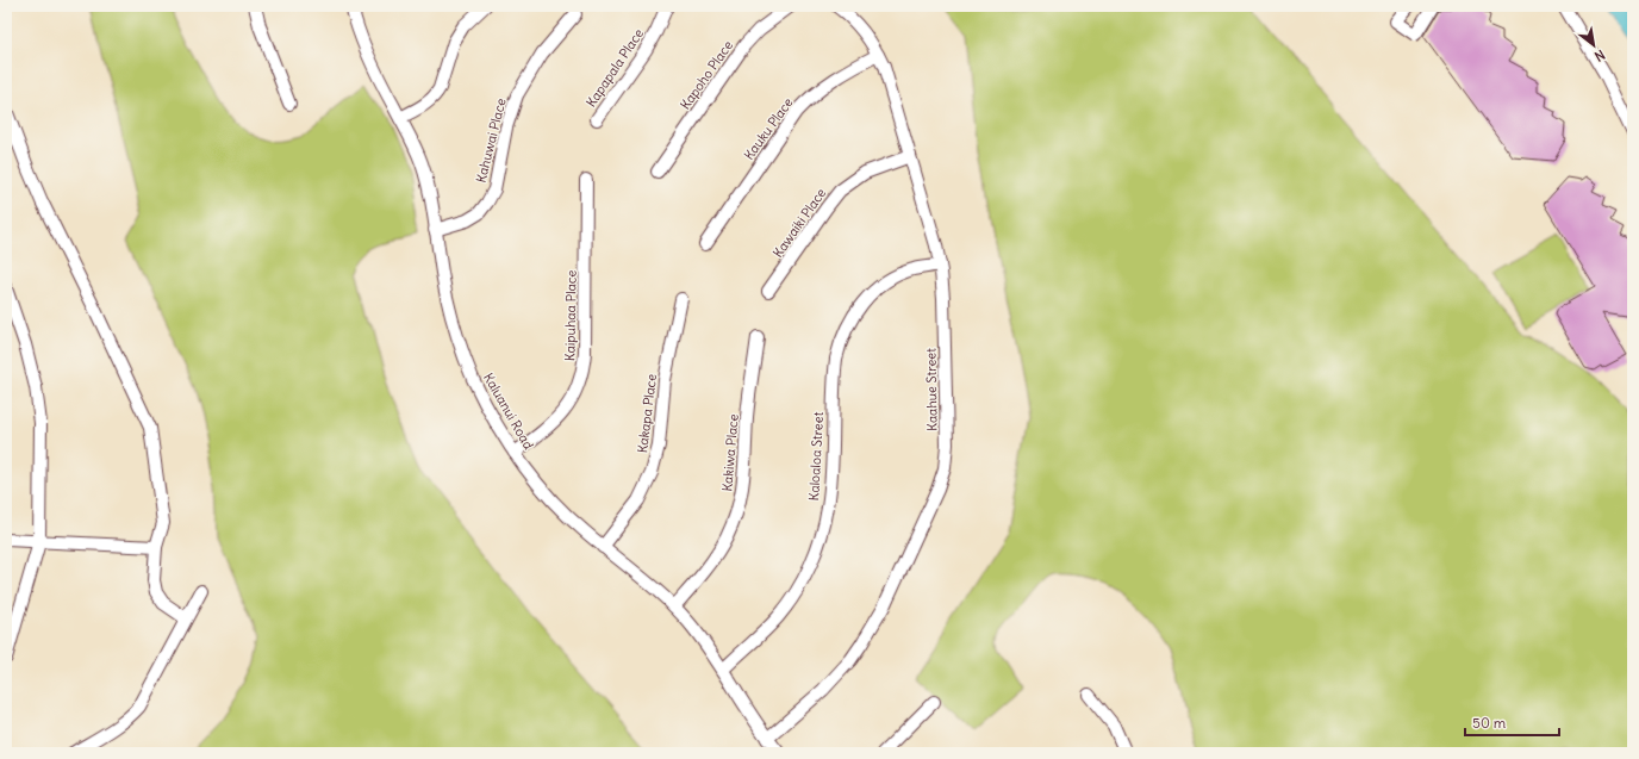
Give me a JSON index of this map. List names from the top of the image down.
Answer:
{
  "streets": {
    "street": [
      "Kapapala Place",
      "Kapoho Place",
      "Kauku Place",
      "Kahuwai Place",
      "Kawaiki Place",
      "Kaipuhaa Place",
      "Kaahue Street",
      "Kaluanui Road",
      "Kakapa Place",
      "Kakiwa Place",
      "Kaloaloa Street"
    ]
  },
  "crossings": [
    ["Kauku Place", "Kaahue Street"],
    ["Kahuwai Place", "Kaluanui Road"],
    ["Kawaiki Place", "Kaahue Street"],
    ["Kaipuhaa Place", "Kaluanui Road"],
    ["Kaahue Street", "Kaluanui Road"],
    ["Kaahue Street", "Kaloaloa Street"],
    ["Kaluanui Road", "Kakapa Place"],
    ["Kaluanui Road", "Kakiwa Place"],
    ["Kaluanui Road", "Kaloaloa Street"]
  ],
  "scale_bar": "50 m",
  "north": "bottom right"
}
